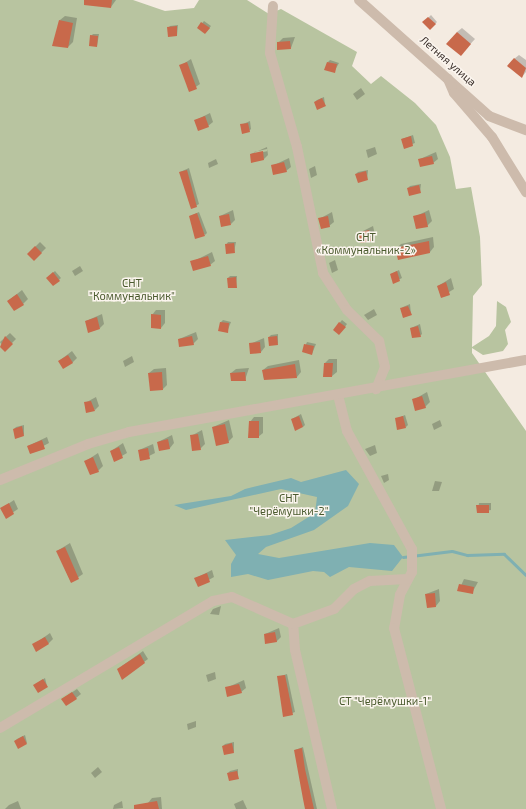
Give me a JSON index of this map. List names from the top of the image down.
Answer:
{
  "streets": {
    "street": ["Летняя улица"]
  },
  "parks": [
    "СНТ «Коммунальник-2»",
    "СНТ \"Коммунальник\"",
    "СНТ \"Черёмушки-2\"",
    "СТ \"Черёмушки-1\""
  ]
}
